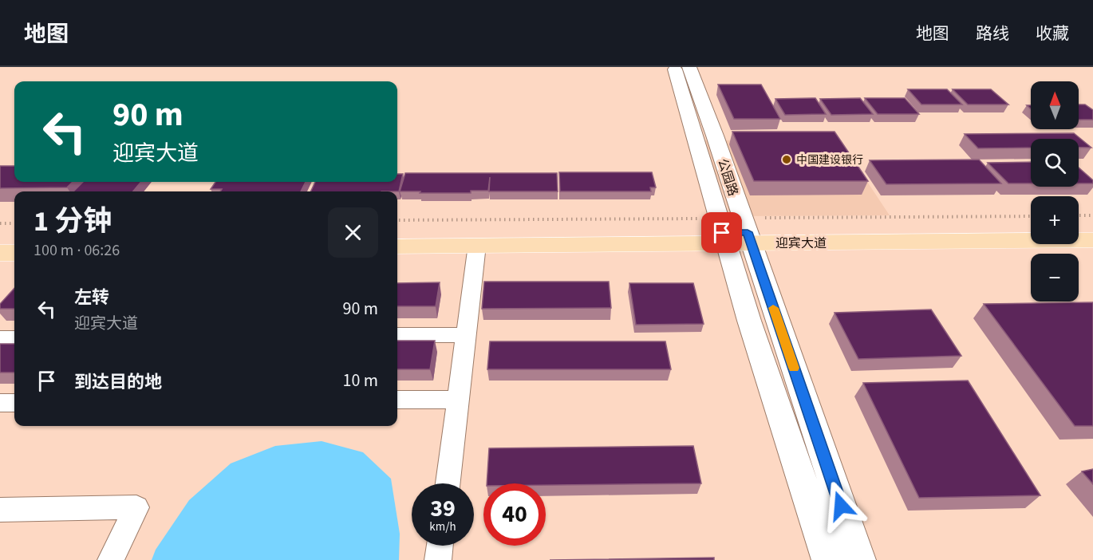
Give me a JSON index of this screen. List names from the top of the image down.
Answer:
{
  "streets": {
    "main road": ["迎宾大道"],
    "street": ["公园路"]
  },
  "crossings": [
    ["公园路", "迎宾大道"]
  ],
  "places": ["中国建设银行"],
  "north": "top",
  "page": {
    "header": "地图",
    "nav": ["地图", "路线", "收藏"],
    "map_buttons": ["+", "−"],
    "turn": ["90 m", "迎宾大道"],
    "heading": ["1 分钟", "100 m · 06:26"],
    "list": [
      {
        "name": "左转",
        "note": "迎宾大道",
        "value": "90 m"
      },
      {
        "name": "到达目的地",
        "value": "10 m"
      }
    ],
    "speed": "39 km/h",
    "limit": "40"
  }
}
